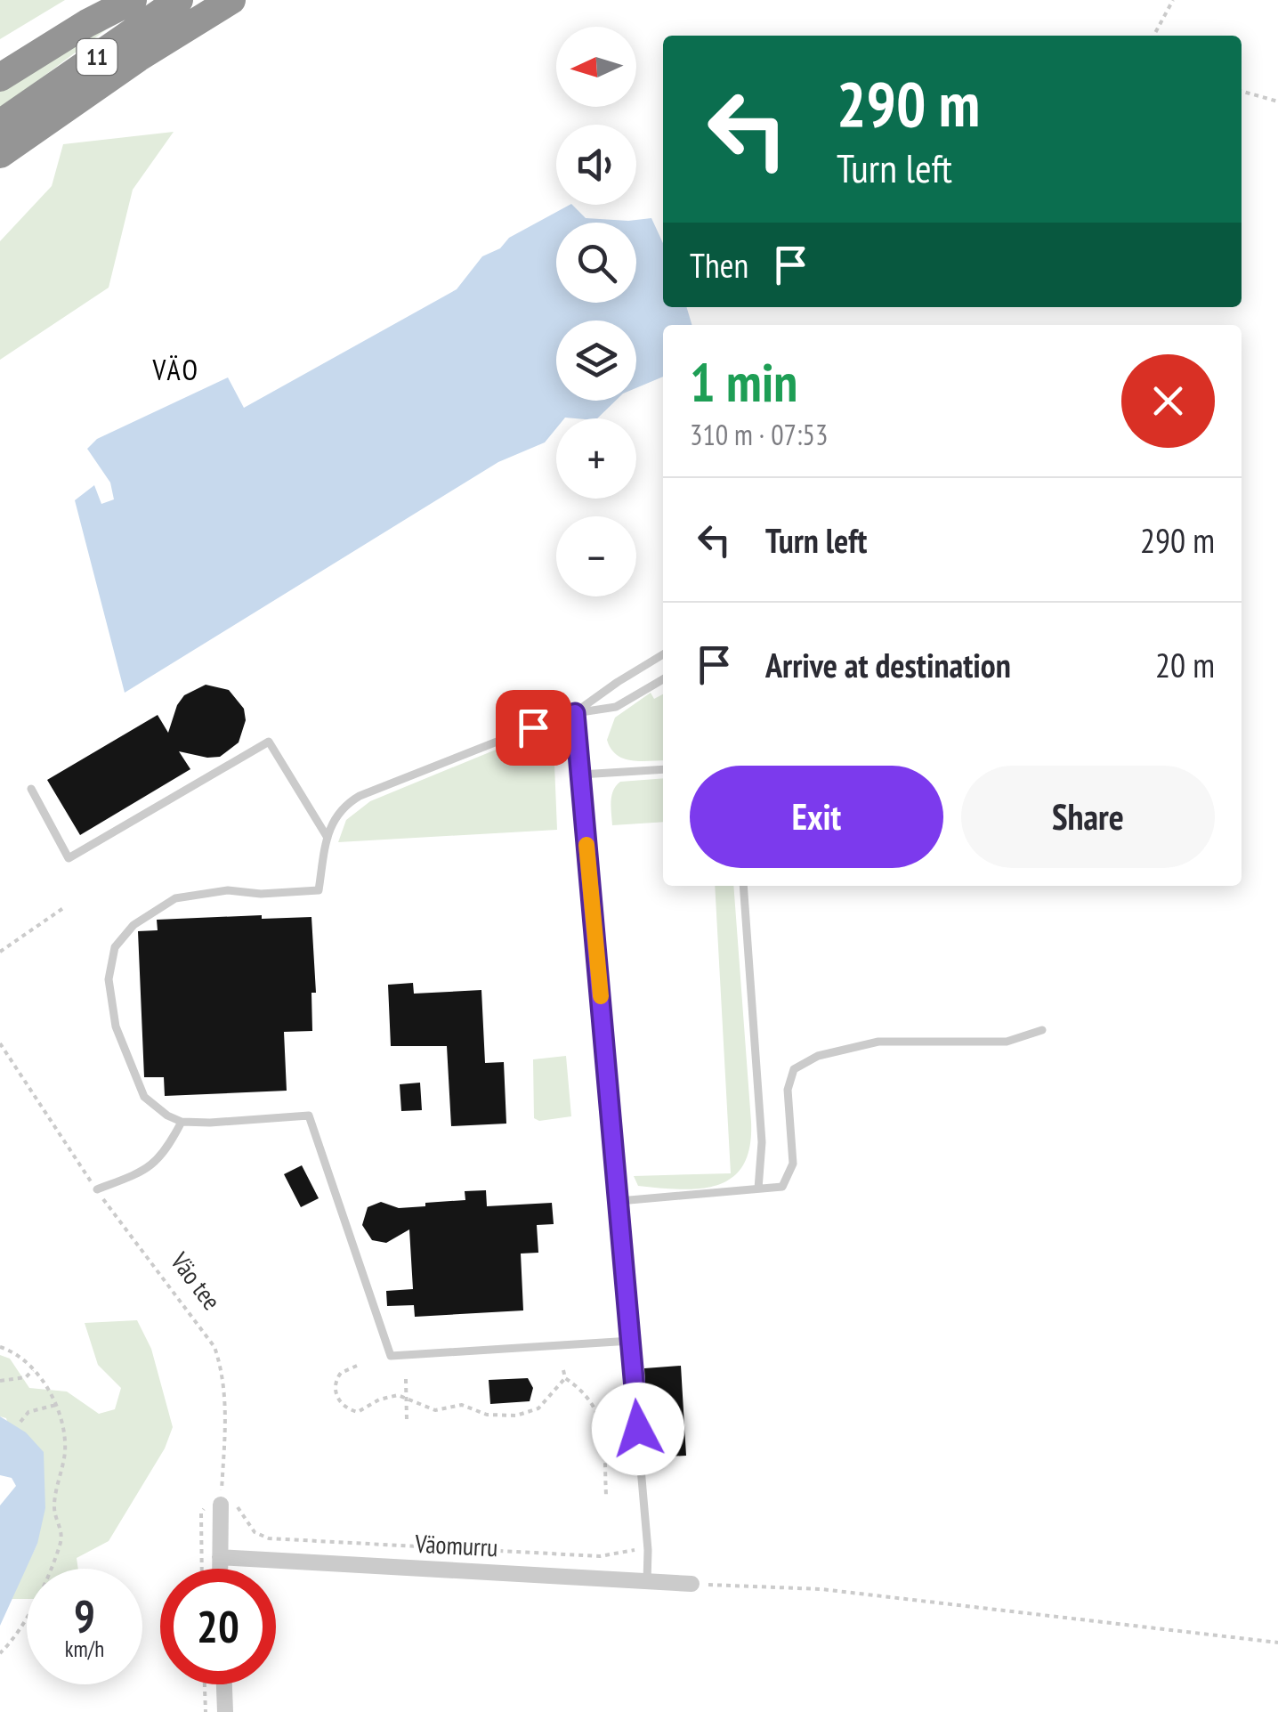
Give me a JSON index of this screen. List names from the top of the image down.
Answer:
{
  "streets": {
    "highway": ["11"],
    "street": ["Väomurru"],
    "path": ["Väo tee"]
  },
  "districts": ["VÄO"],
  "north": "left",
  "page": {
    "map_buttons": ["+", "−"],
    "turn": ["290 m", "Turn left"],
    "then": "Then",
    "heading": ["1 min", "310 m · 07:53"],
    "list": [
      {
        "name": "Turn left",
        "value": "290 m"
      },
      {
        "name": "Arrive at destination",
        "value": "20 m"
      }
    ],
    "buttons": ["Exit", "Share"],
    "speed": "9 km/h",
    "limit": "20"
  }
}
